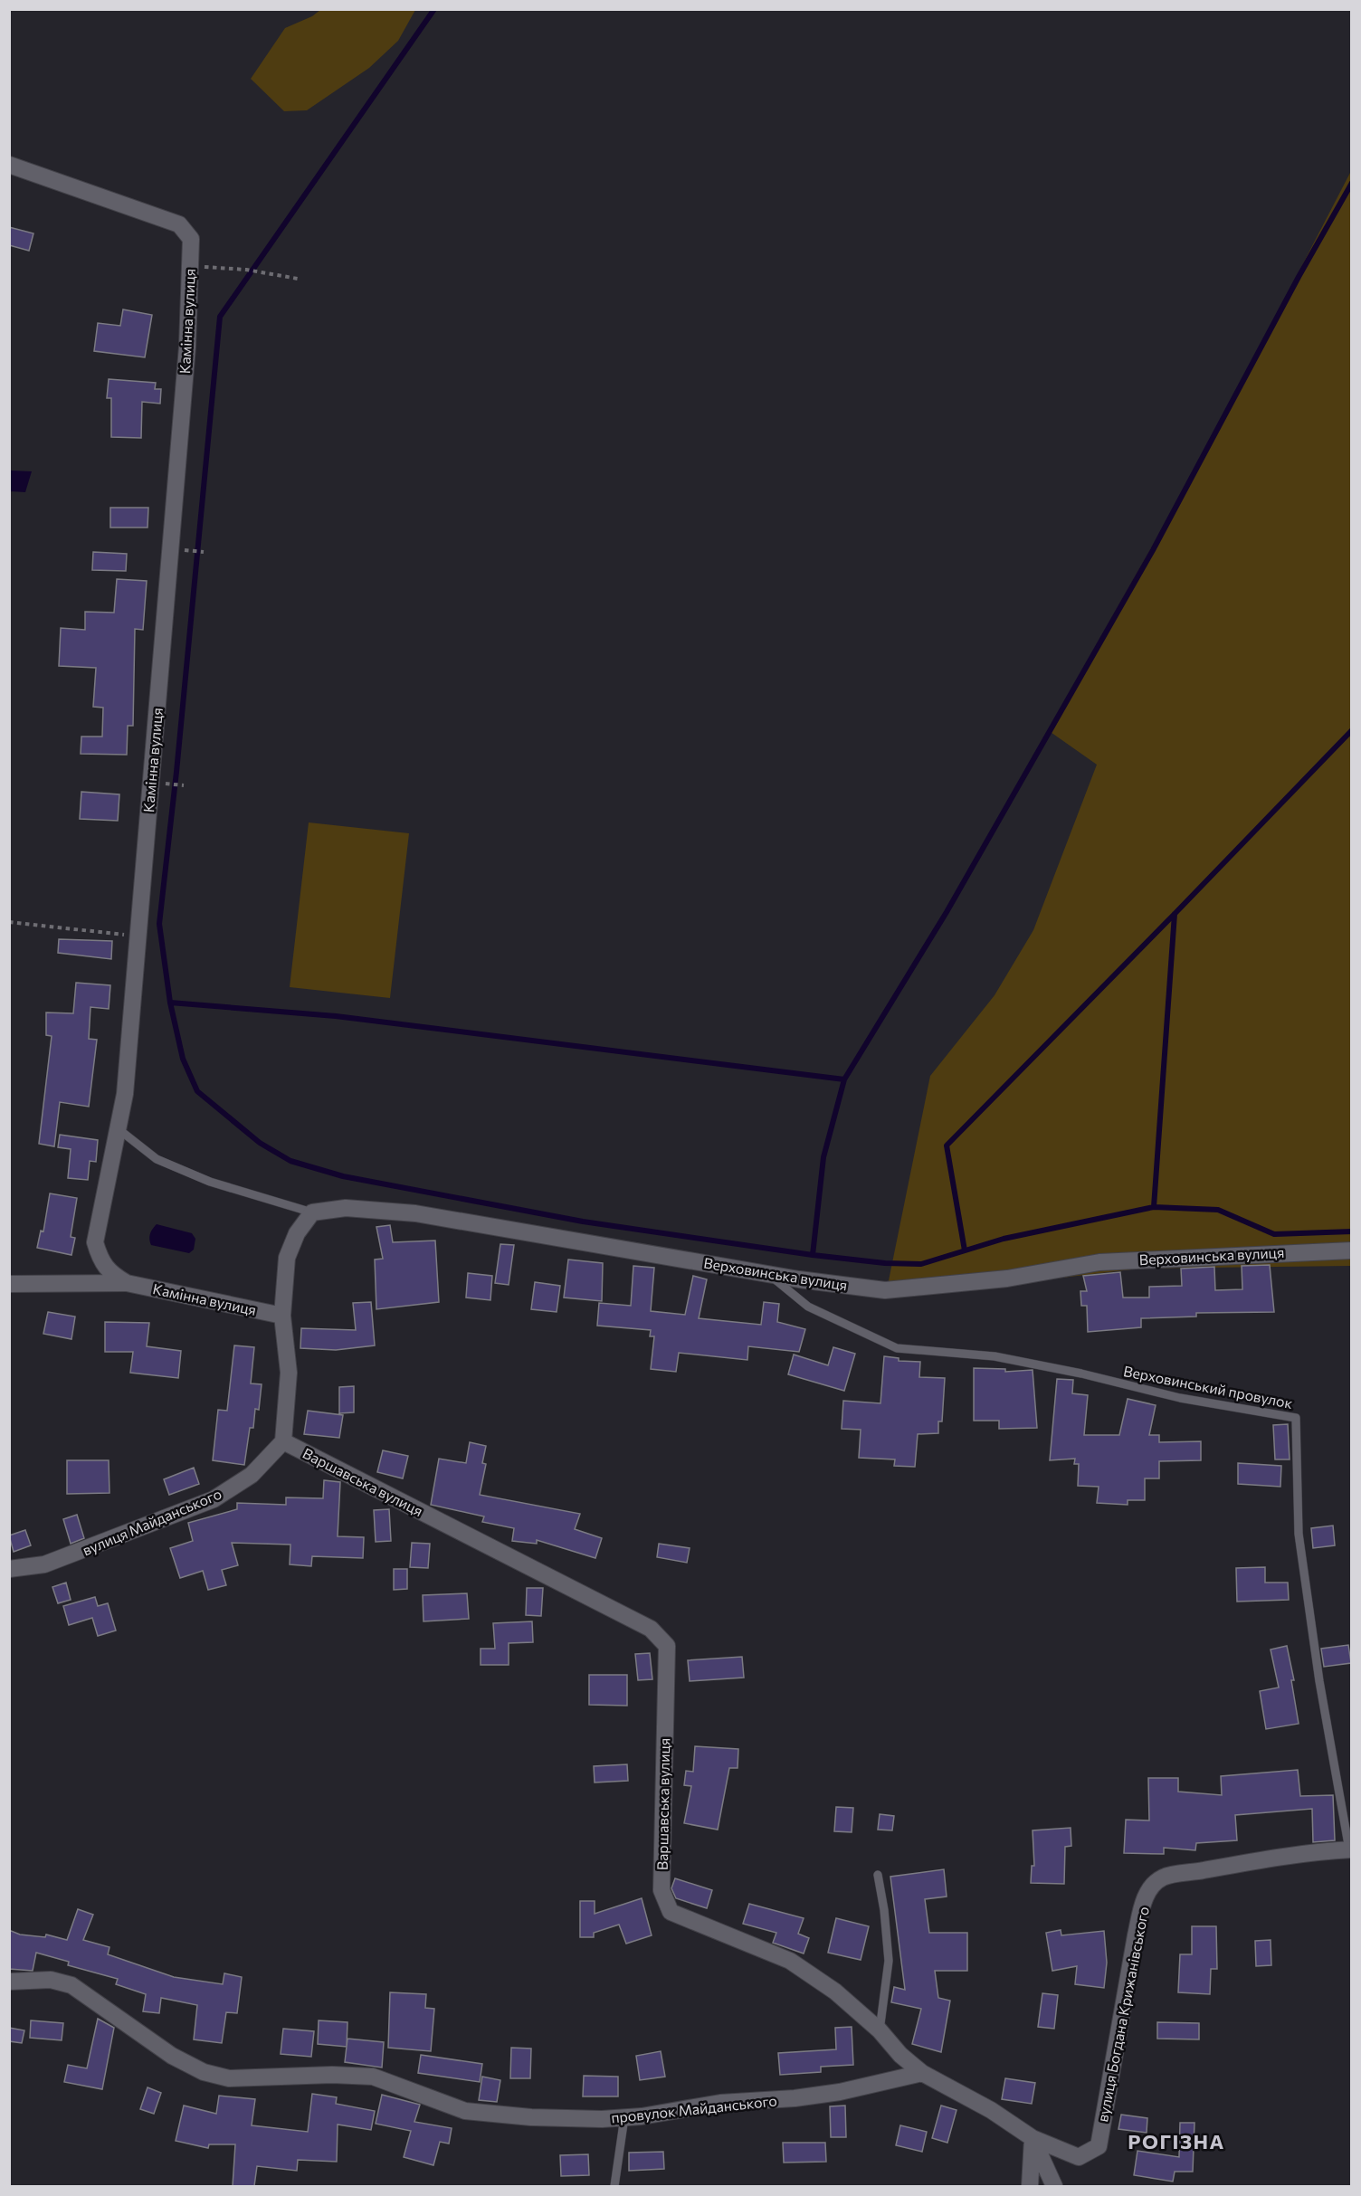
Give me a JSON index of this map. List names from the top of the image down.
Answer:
{
  "streets": {
    "street": [
      "Камінна вулиця",
      "Верховинська вулиця",
      "Варшавська вулиця",
      "вулиця Майданського",
      "вулиця Богдана Крижанівського",
      "провулок Майданського"
    ],
    "lane": ["Верховинський провулок"]
  },
  "crossings": [
    ["Верховинська вулиця", "Верховинський провулок"],
    ["Верховинський провулок", "вулиця Богдана Крижанівського"],
    ["Варшавська вулиця", "вулиця Майданського"],
    ["Варшавська вулиця", "вулиця Богдана Крижанівського"],
    ["Варшавська вулиця", "провулок Майданського"]
  ],
  "districts": ["РОГІЗНА"]
}
